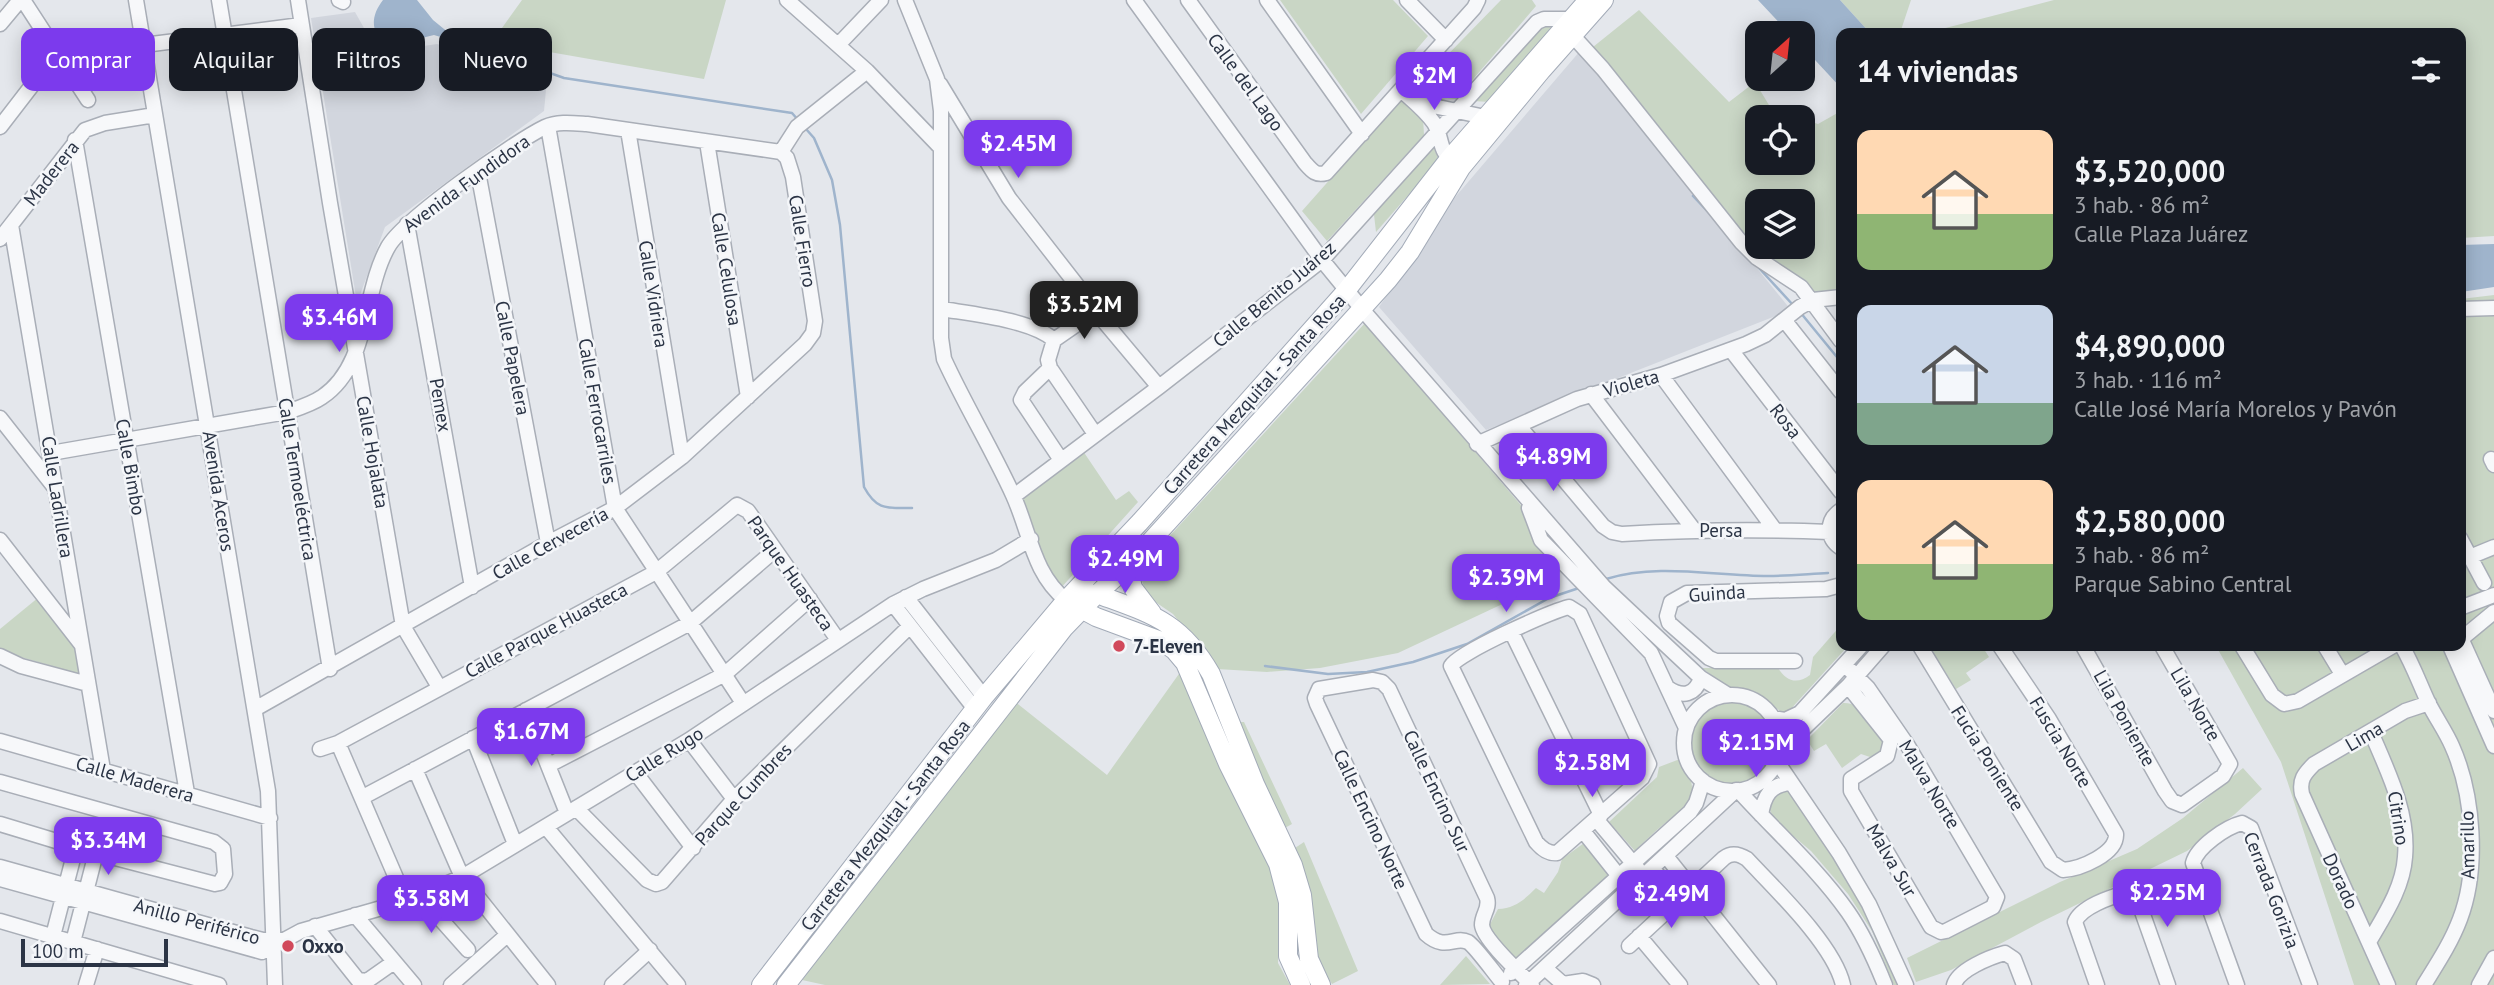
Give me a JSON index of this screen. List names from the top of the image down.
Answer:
{
  "streets": {
    "main road": ["Carretera Mezquital - Santa Rosa"],
    "street": [
      "Calle del Lago",
      "Maderera",
      "Avenida Fundidora",
      "Calle Fierro",
      "Calle Celulosa",
      "Calle Vidriera",
      "Calle Benito Juárez",
      "Calle Papelera",
      "Violeta",
      "Pemex",
      "Calle Ferrocarriles",
      "Rosa",
      "Calle Hojalata",
      "Calle Bimbo",
      "Calle Termoeléctrica",
      "Avenida Aceros",
      "Calle Ladrillera",
      "Persa",
      "Calle Cervecería",
      "Parque Huasteca",
      "Guinda",
      "Calle Parque Huasteca",
      "Lila Norte",
      "Lila Poniente",
      "Lima",
      "Fuscia Norte",
      "Calle Rugo",
      "Fucia Poniente",
      "Calle Maderera",
      "Malva Norte",
      "Calle Encino Sur",
      "Parque Cumbres",
      "Citrino",
      "Calle Encino Norte",
      "Amarillo",
      "Malva Sur",
      "Dorado",
      "Cerrada Gorizia",
      "Anillo Periférico"
    ]
  },
  "crossings": [
    ["Maderera", "Calle Bimbo"],
    ["Maderera", "Avenida Aceros"],
    ["Maderera", "Calle Ladrillera"],
    ["Avenida Fundidora", "Calle Fierro"],
    ["Avenida Fundidora", "Calle Celulosa"],
    ["Avenida Fundidora", "Calle Vidriera"],
    ["Avenida Fundidora", "Calle Papelera"],
    ["Avenida Fundidora", "Pemex"],
    ["Avenida Fundidora", "Calle Ferrocarriles"],
    ["Avenida Fundidora", "Calle Hojalata"],
    ["Avenida Fundidora", "Calle Bimbo"],
    ["Avenida Fundidora", "Calle Termoeléctrica"],
    ["Avenida Fundidora", "Avenida Aceros"],
    ["Avenida Fundidora", "Calle Ladrillera"],
    ["Calle Fierro", "Calle Cervecería"],
    ["Calle Celulosa", "Calle Cervecería"],
    ["Calle Vidriera", "Calle Cervecería"],
    ["Calle Benito Juárez", "Carretera Mezquital - Santa Rosa"],
    ["Calle Papelera", "Calle Cervecería"],
    ["Violeta", "Rosa"],
    ["Violeta", "Persa"],
    ["Pemex", "Calle Cervecería"],
    ["Calle Ferrocarriles", "Calle Cervecería"],
    ["Calle Ferrocarriles", "Calle Parque Huasteca"],
    ["Calle Ferrocarriles", "Calle Rugo"],
    ["Calle Hojalata", "Calle Cervecería"],
    ["Calle Hojalata", "Calle Parque Huasteca"],
    ["Calle Bimbo", "Calle Maderera"],
    ["Calle Termoeléctrica", "Calle Cervecería"],
    ["Avenida Aceros", "Calle Cervecería"],
    ["Avenida Aceros", "Calle Rugo"],
    ["Avenida Aceros", "Calle Maderera"],
    ["Avenida Aceros", "Anillo Periférico"],
    ["Calle Ladrillera", "Calle Maderera"],
    ["Parque Huasteca", "Calle Parque Huasteca"],
    ["Parque Huasteca", "Calle Rugo"],
    ["Lila Norte", "Lila Poniente"],
    ["Lima", "Citrino"],
    ["Lima", "Amarillo"],
    ["Lima", "Dorado"],
    ["Fuscia Norte", "Fucia Poniente"],
    ["Calle Rugo", "Parque Cumbres"],
    ["Calle Rugo", "Anillo Periférico"],
    ["Malva Norte", "Malva Sur"],
    ["Calle Encino Sur", "Calle Encino Norte"],
    ["Citrino", "Dorado"]
  ],
  "places": ["7-Eleven", "Oxxo"],
  "scale_bar": "100 m",
  "north": "top right",
  "page": {
    "chip": [
      "Comprar",
      "Alquilar",
      "Filtros",
      "Nuevo"
    ],
    "heading": "14 viviendas",
    "price": [
      "$2M",
      "$2.45M",
      "$3.52M",
      "$3.46M",
      "$4.89M",
      "$2.49M",
      "$2.39M",
      "$1.67M",
      "$2.15M",
      "$2.58M",
      "$3.34M",
      "$2.25M",
      "$2.49M",
      "$3.58M"
    ],
    "list": [
      {
        "name": "$3,520,000",
        "note": "3 hab. · 86 m² · Calle Plaza Juárez"
      },
      {
        "name": "$4,890,000",
        "note": "3 hab. · 116 m² · Calle José María Morelos y Pavón"
      },
      {
        "name": "$2,580,000",
        "note": "3 hab. · 86 m² · Parque Sabino Central"
      }
    ],
    "scale": "100 m"
  }
}
